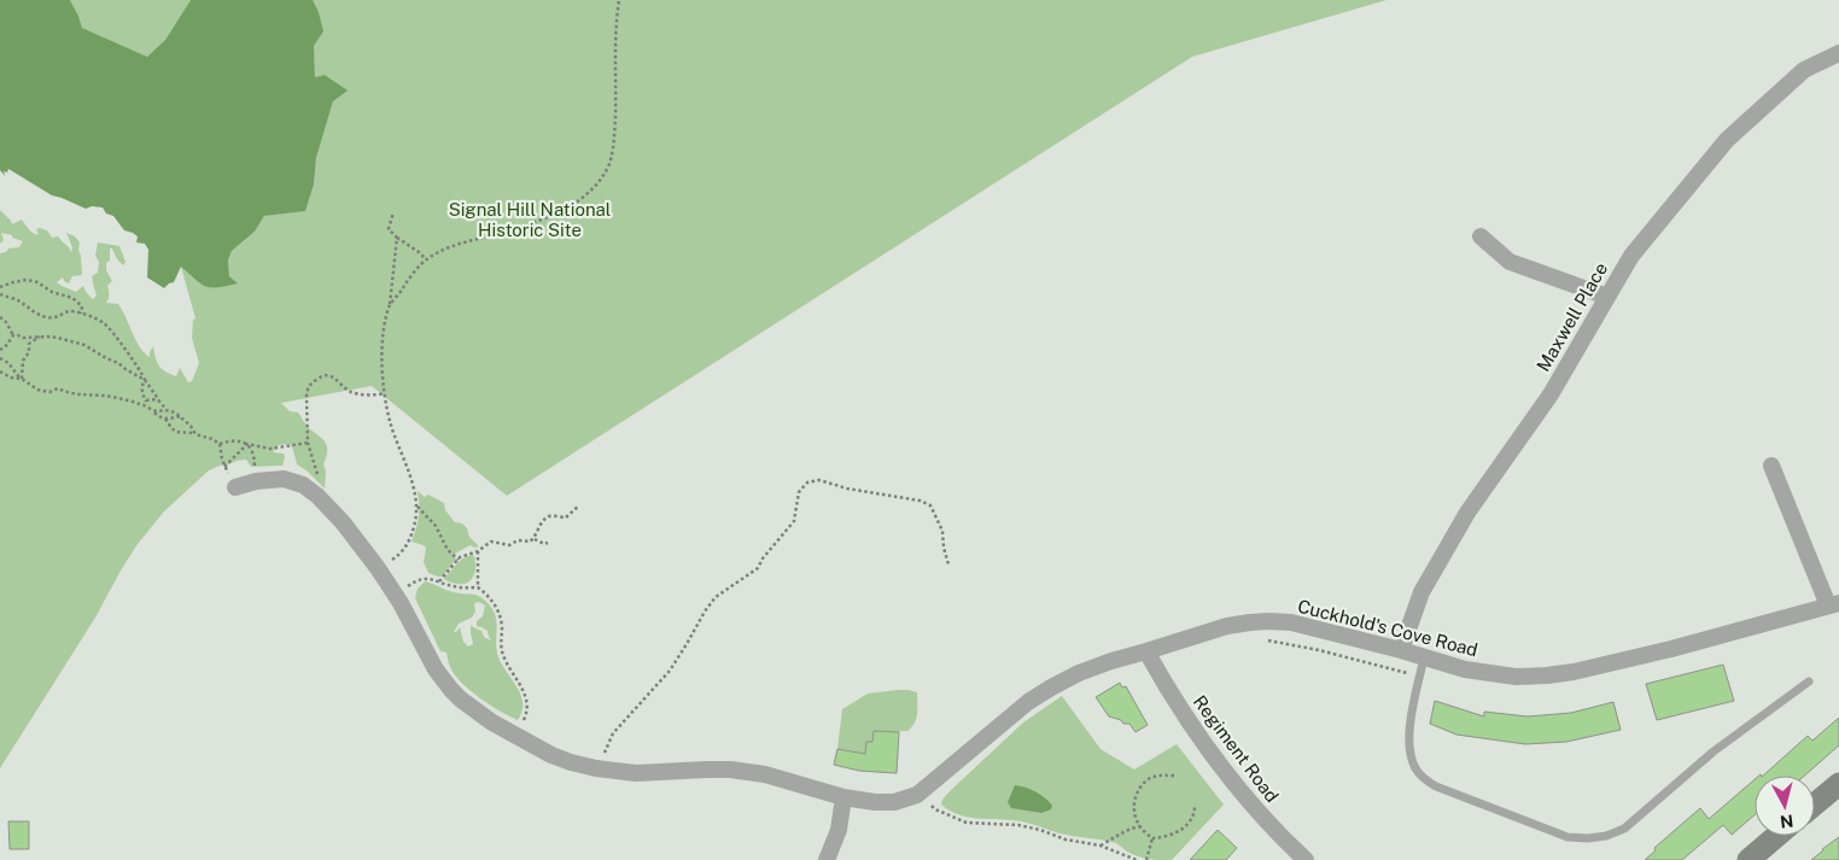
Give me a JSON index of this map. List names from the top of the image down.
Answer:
{
  "streets": {
    "street": ["Maxwell Place", "Cuckhold's Cove Road", "Regiment Road"]
  },
  "crossings": [
    ["Maxwell Place", "Cuckhold's Cove Road"],
    ["Cuckhold's Cove Road", "Regiment Road"]
  ],
  "parks": ["Signal Hill National Historic Site"],
  "north": "bottom"
}
